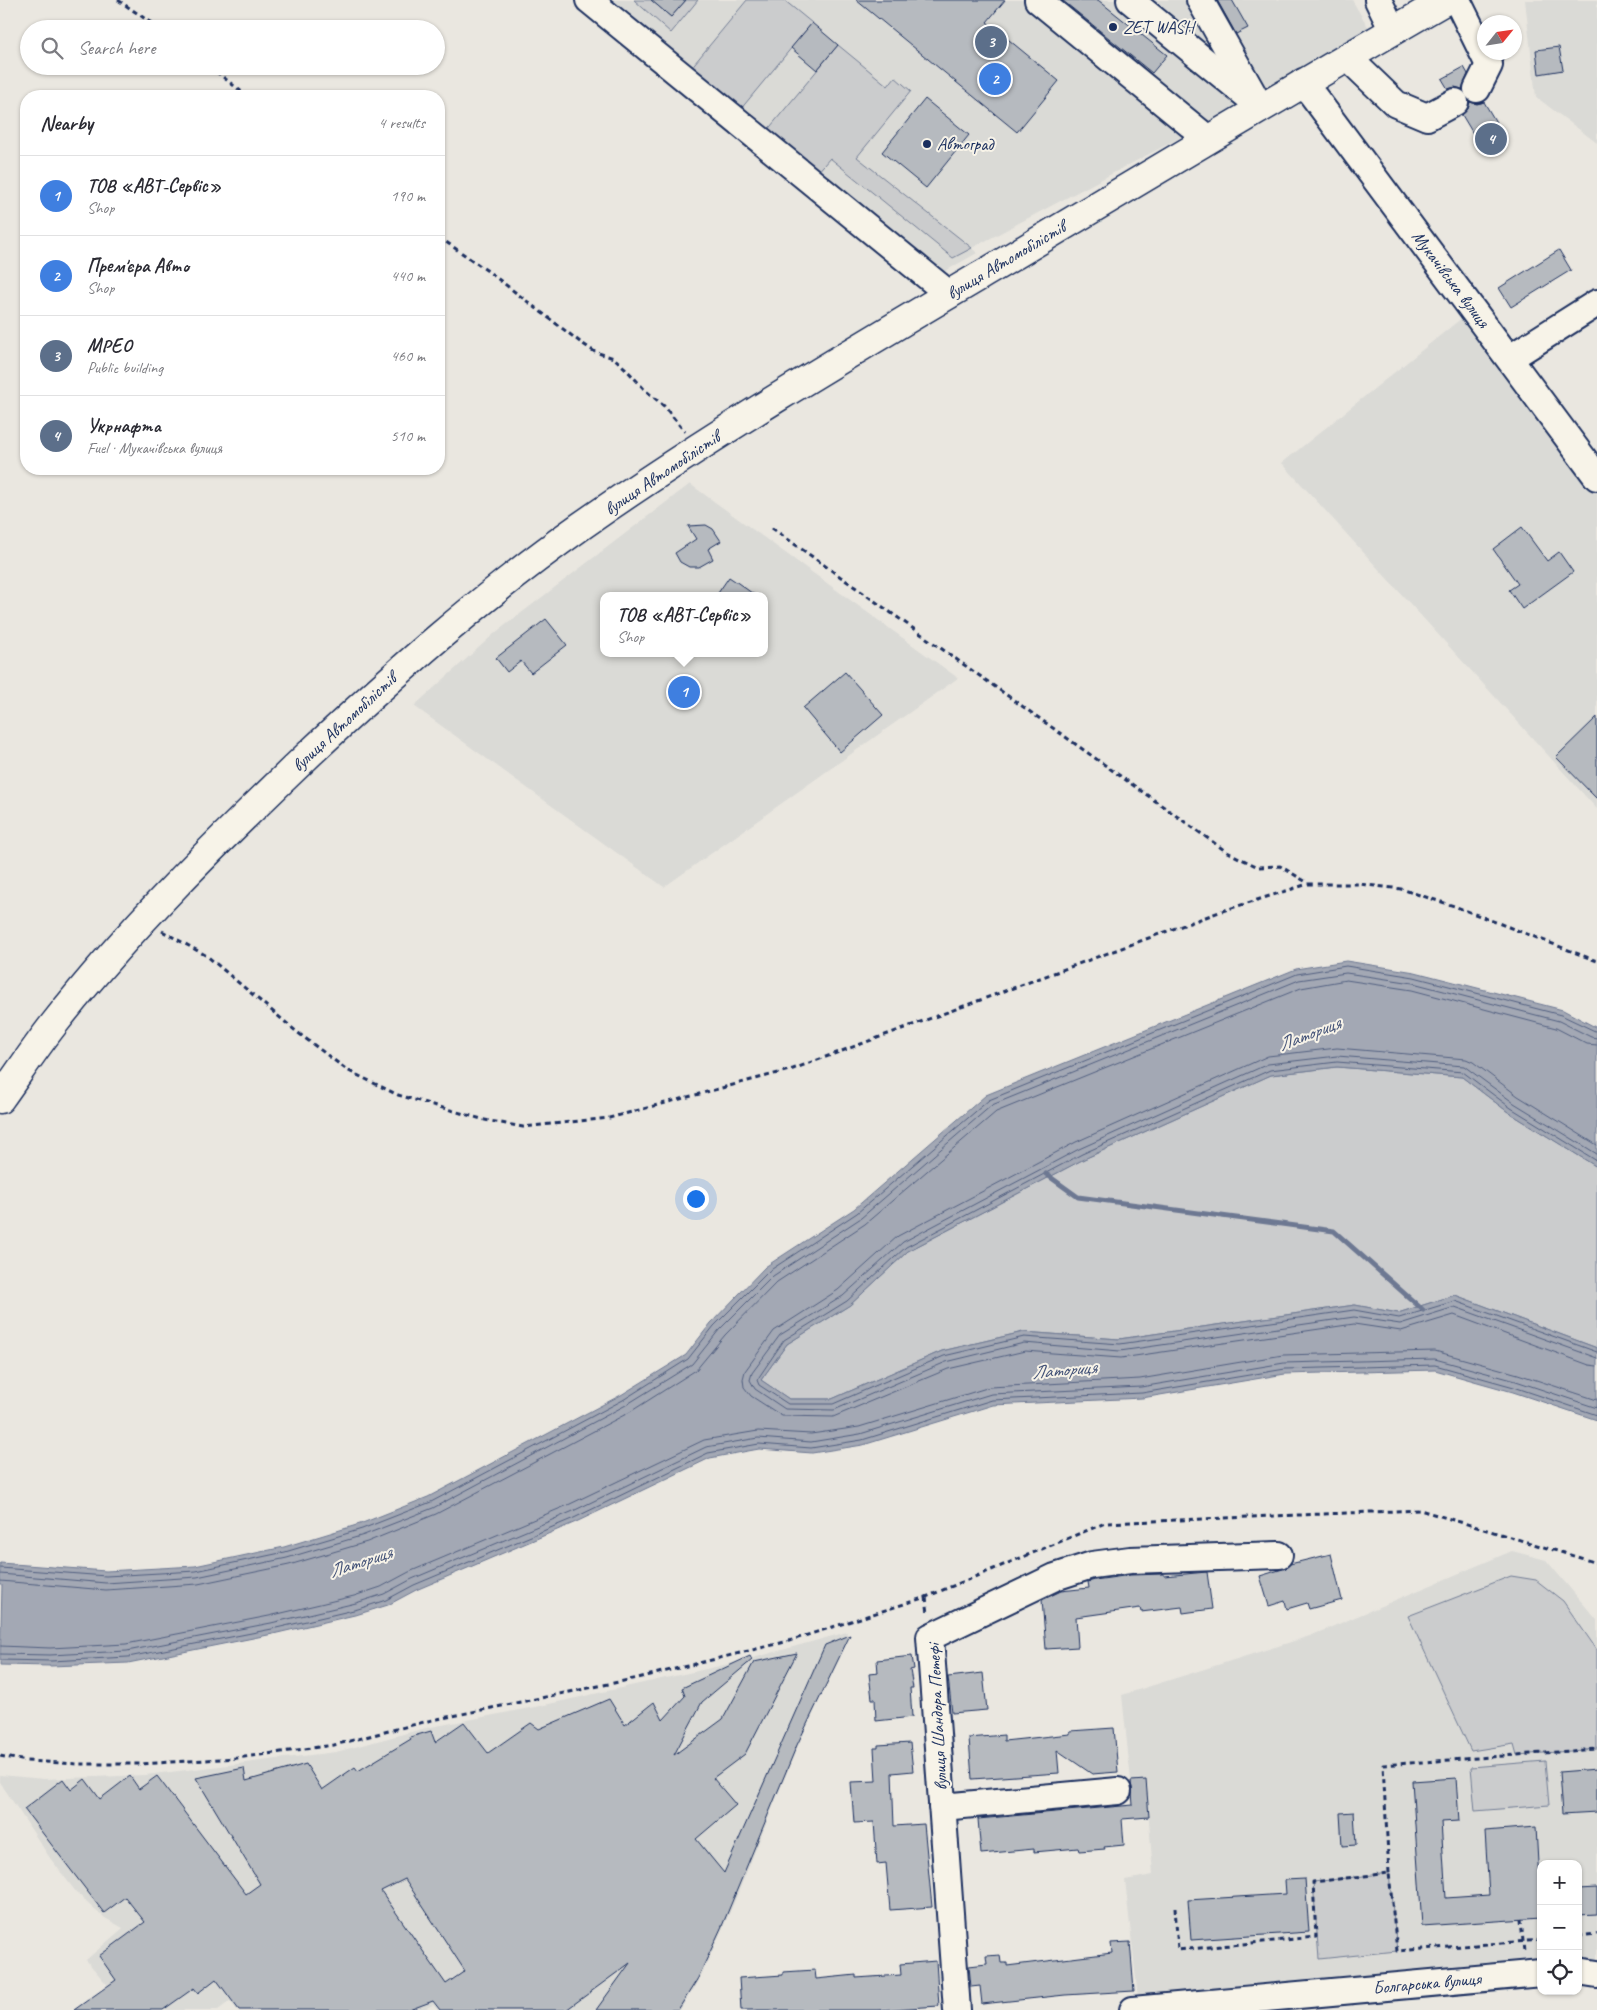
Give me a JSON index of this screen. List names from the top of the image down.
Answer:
{
  "streets": {
    "highway": ["вулиця Автомобілістів"],
    "street": ["Мукачівська вулиця", "вулиця Шандора Петефі", "Болгарська вулиця"]
  },
  "crossings": [
    ["вулиця Автомобілістів", "Мукачівська вулиця"]
  ],
  "water": ["Латориця"],
  "places": ["ZET WASH", "Автоград"],
  "north": "top right",
  "page": {
    "search": "Search here",
    "pins": [
      "3",
      "2",
      "4",
      "1"
    ],
    "heading": ["Nearby", "4 results"],
    "list": [
      {
        "mark": "1",
        "name": "ТОВ «АВТ-Сервіс»",
        "note": "Shop",
        "value": "190 m"
      },
      {
        "mark": "2",
        "name": "Прем'єра Авто",
        "note": "Shop",
        "value": "440 m"
      },
      {
        "mark": "3",
        "name": "МРЕО",
        "note": "Public building",
        "value": "460 m"
      },
      {
        "mark": "4",
        "name": "Укрнафта",
        "note": "Fuel · Мукачівська вулиця",
        "value": "510 m"
      }
    ],
    "popup": ["ТОВ «АВТ-Сервіс»", "Shop"],
    "map_buttons": ["+", "−"]
  }
}
